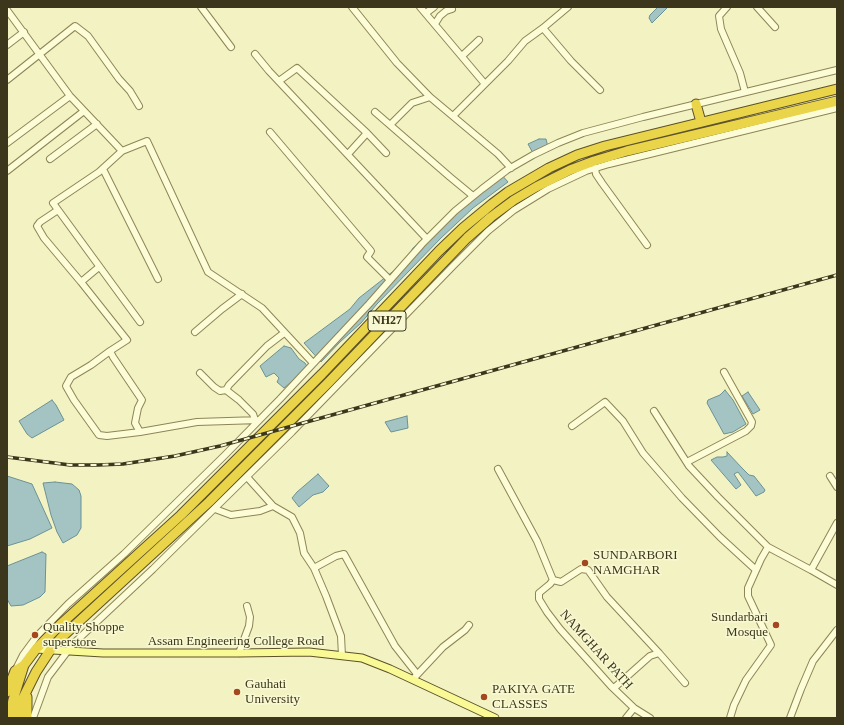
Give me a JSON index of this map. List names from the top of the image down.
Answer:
{
  "streets": {
    "highway": ["NH27"],
    "main road": ["Assam Engineering College Road"],
    "street": ["NAMGHAR PATH"]
  },
  "crossings": [
    ["NH27", "Assam Engineering College Road"]
  ],
  "places": [
    "SUNDARBORI NAMGHAR",
    "Sundarbari Mosque",
    "Quality Shoppe superstore",
    "Gauhati University",
    "PAKIYA GATE CLASSES"
  ]
}
